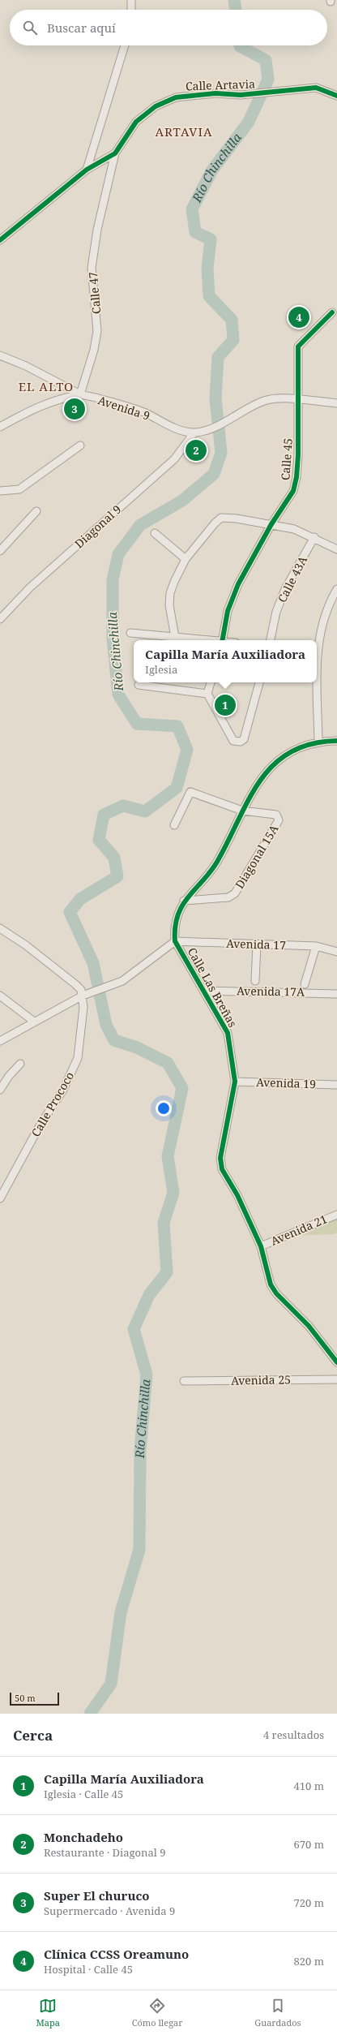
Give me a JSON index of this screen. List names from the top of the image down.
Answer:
{
  "streets": {
    "street": [
      "Calle Artavia",
      "Calle 47",
      "Avenida 9",
      "Calle 45",
      "Diagonal 9",
      "Calle 43A",
      "Diagonal 15A",
      "Avenida 17",
      "Calle Las Breñas",
      "Avenida 17A",
      "Avenida 19",
      "Calle Prococo",
      "Avenida 21",
      "Avenida 25"
    ]
  },
  "crossings": [
    ["Calle Artavia", "Calle 47"],
    ["Calle 47", "Avenida 9"],
    ["Avenida 9", "Diagonal 9"],
    ["Diagonal 15A", "Calle Las Breñas"],
    ["Avenida 17", "Calle Las Breñas"],
    ["Calle Las Breñas", "Avenida 17A"],
    ["Calle Las Breñas", "Avenida 19"],
    ["Calle Las Breñas", "Avenida 21"]
  ],
  "districts": ["ARTAVIA", "EL ALTO"],
  "water": ["Río Chinchilla"],
  "scale_bar": "50 m",
  "page": {
    "search": "Buscar aquí",
    "pins": [
      "4",
      "3",
      "2",
      "1"
    ],
    "popup": ["Capilla María Auxiliadora", "Iglesia"],
    "scale": "50 m",
    "heading": ["Cerca", "4 resultados"],
    "list": [
      {
        "mark": "1",
        "name": "Capilla María Auxiliadora",
        "note": "Iglesia · Calle 45",
        "value": "410 m"
      },
      {
        "mark": "2",
        "name": "Monchadeho",
        "note": "Restaurante · Diagonal 9",
        "value": "670 m"
      },
      {
        "mark": "3",
        "name": "Super El churuco",
        "note": "Supermercado · Avenida 9",
        "value": "720 m"
      },
      {
        "mark": "4",
        "name": "Clínica CCSS Oreamuno",
        "note": "Hospital · Calle 45",
        "value": "820 m"
      }
    ],
    "nav": ["Mapa", "Cómo llegar", "Guardados"]
  }
}
